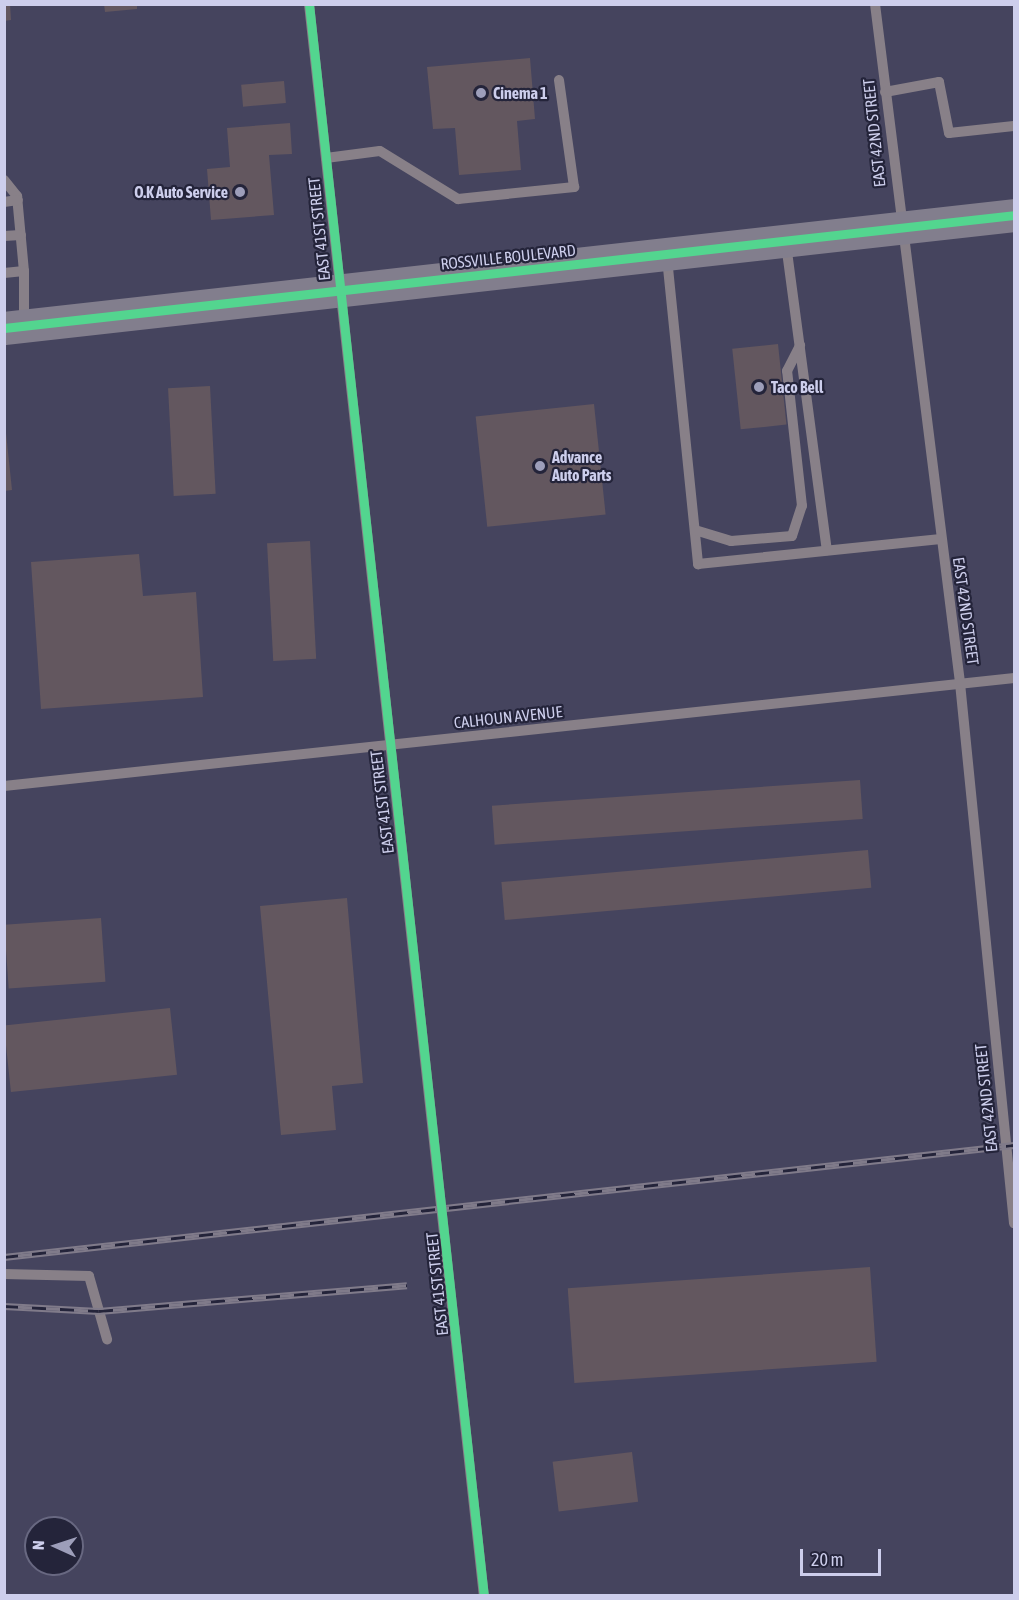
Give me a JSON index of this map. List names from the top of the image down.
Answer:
{
  "streets": {
    "highway": ["ROSSVILLE BOULEVARD"],
    "street": ["EAST 42ND STREET", "EAST 41ST STREET", "CALHOUN AVENUE"]
  },
  "crossings": [
    ["EAST 42ND STREET", "ROSSVILLE BOULEVARD"],
    ["EAST 42ND STREET", "CALHOUN AVENUE"],
    ["EAST 41ST STREET", "ROSSVILLE BOULEVARD"],
    ["EAST 41ST STREET", "CALHOUN AVENUE"]
  ],
  "places": [
    "Cinema 1",
    "O.K Auto Service",
    "Taco Bell",
    "Advance Auto Parts"
  ],
  "scale_bar": "20 m",
  "north": "left"
}
